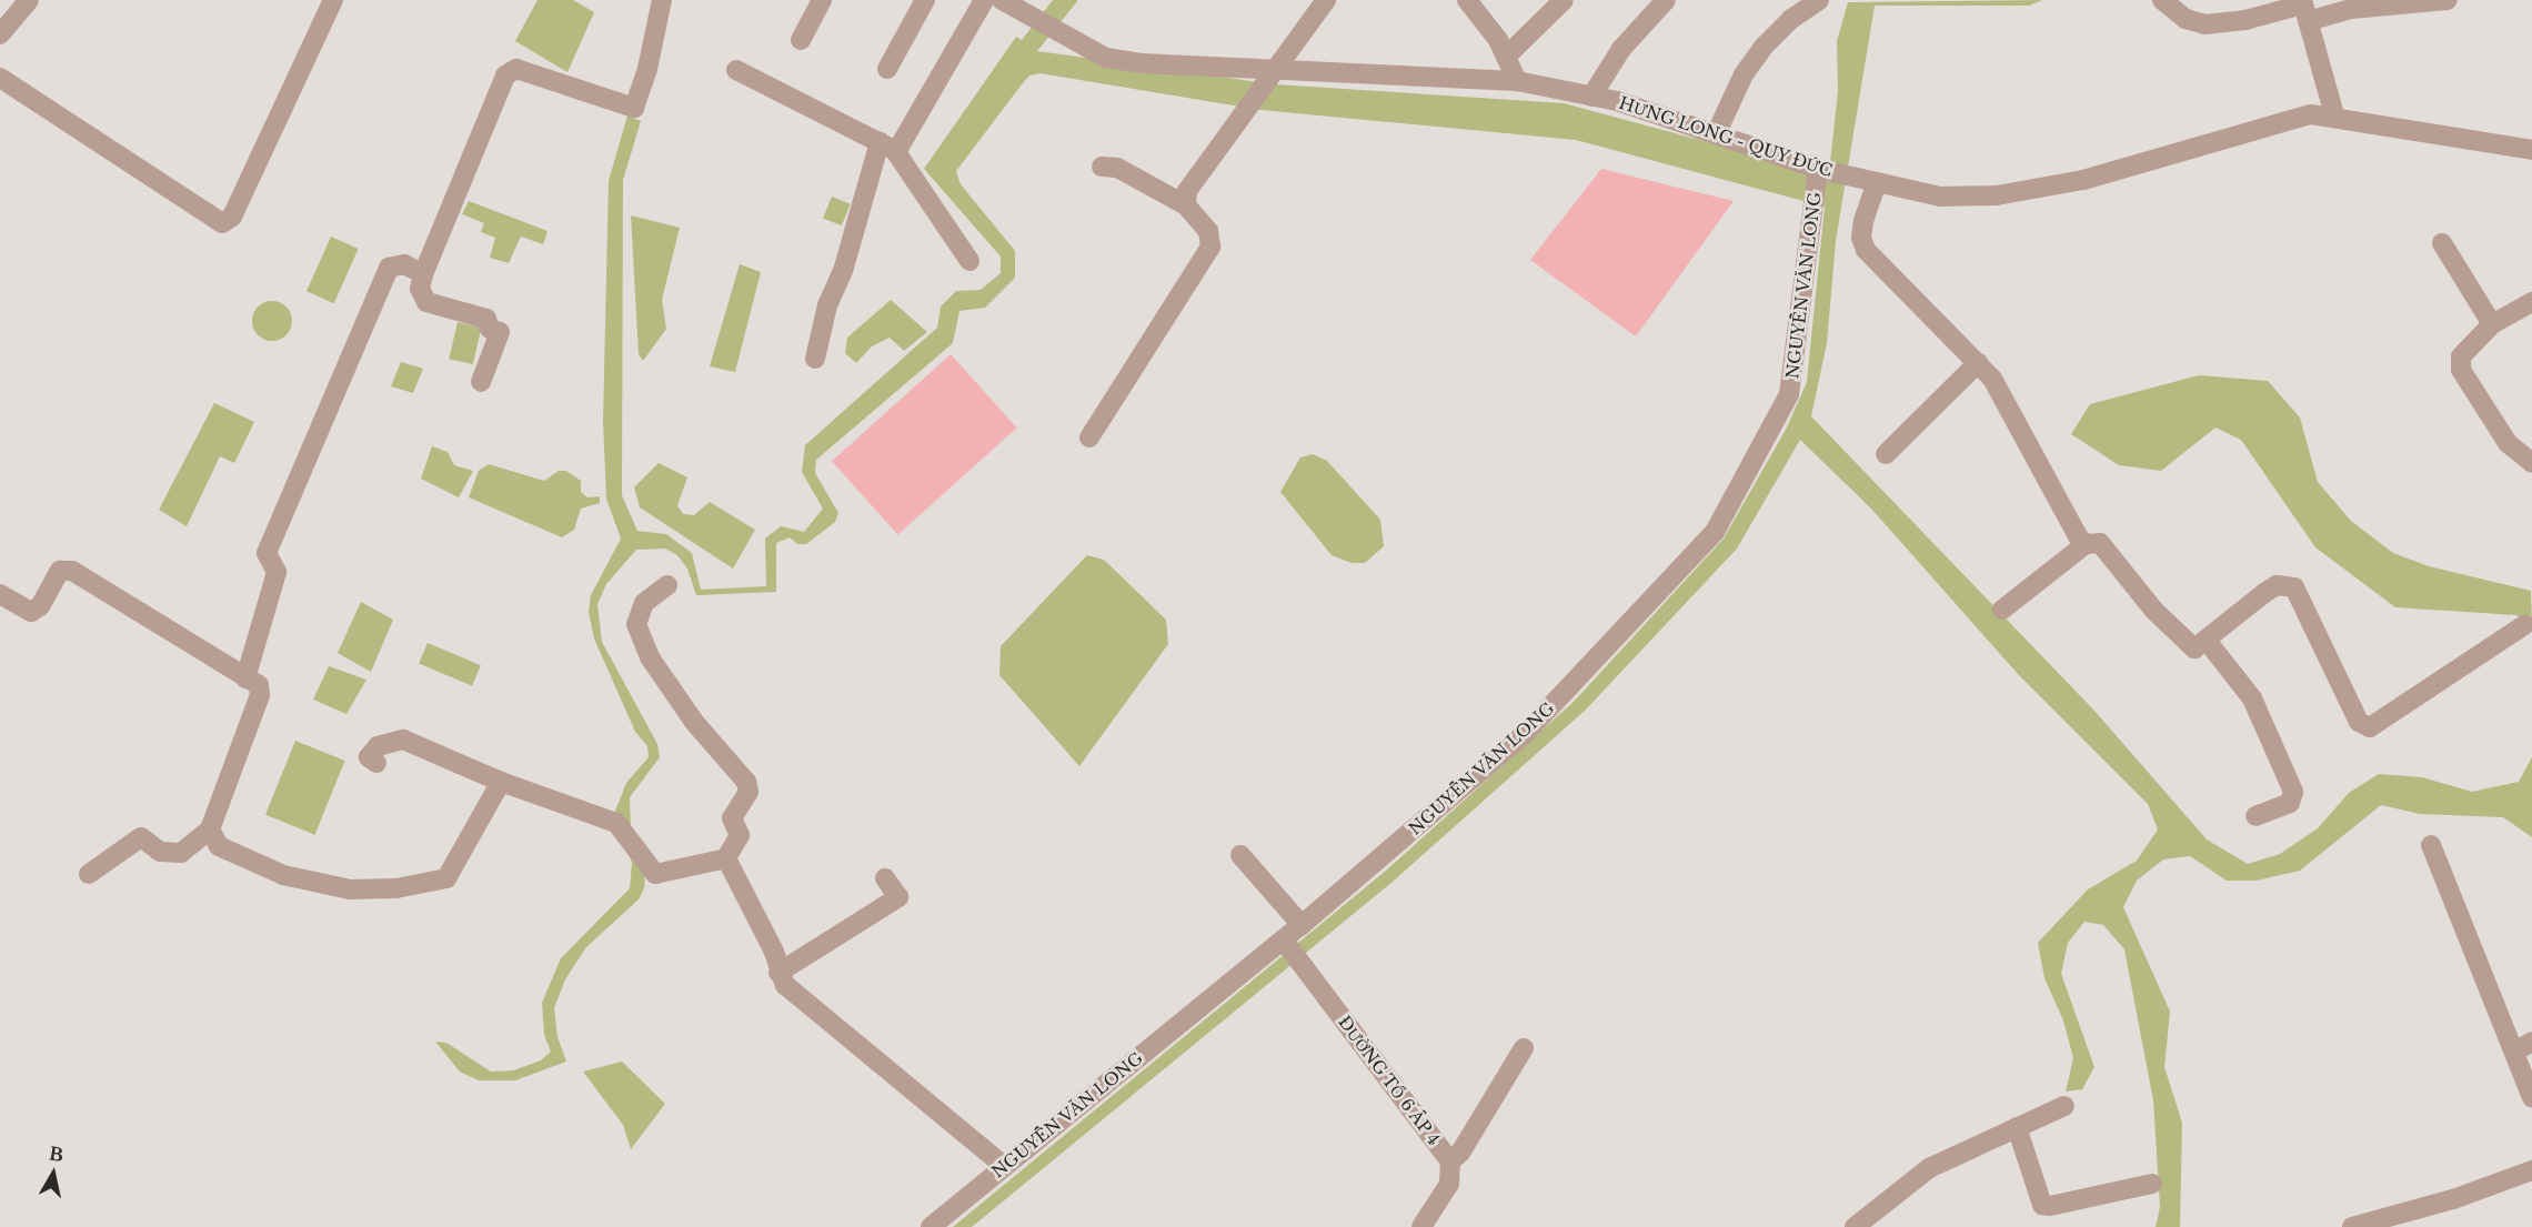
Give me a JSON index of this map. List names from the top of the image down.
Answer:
{
  "streets": {
    "street": ["HƯNG LONG - QUY ĐỨC", "NGUYỄN VĂN LONG", "ĐƯỜNG TỔ 6 ẤP 4"]
  },
  "crossings": [
    ["HƯNG LONG - QUY ĐỨC", "NGUYỄN VĂN LONG"],
    ["NGUYỄN VĂN LONG", "ĐƯỜNG TỔ 6 ẤP 4"]
  ],
  "north": "top"
}
